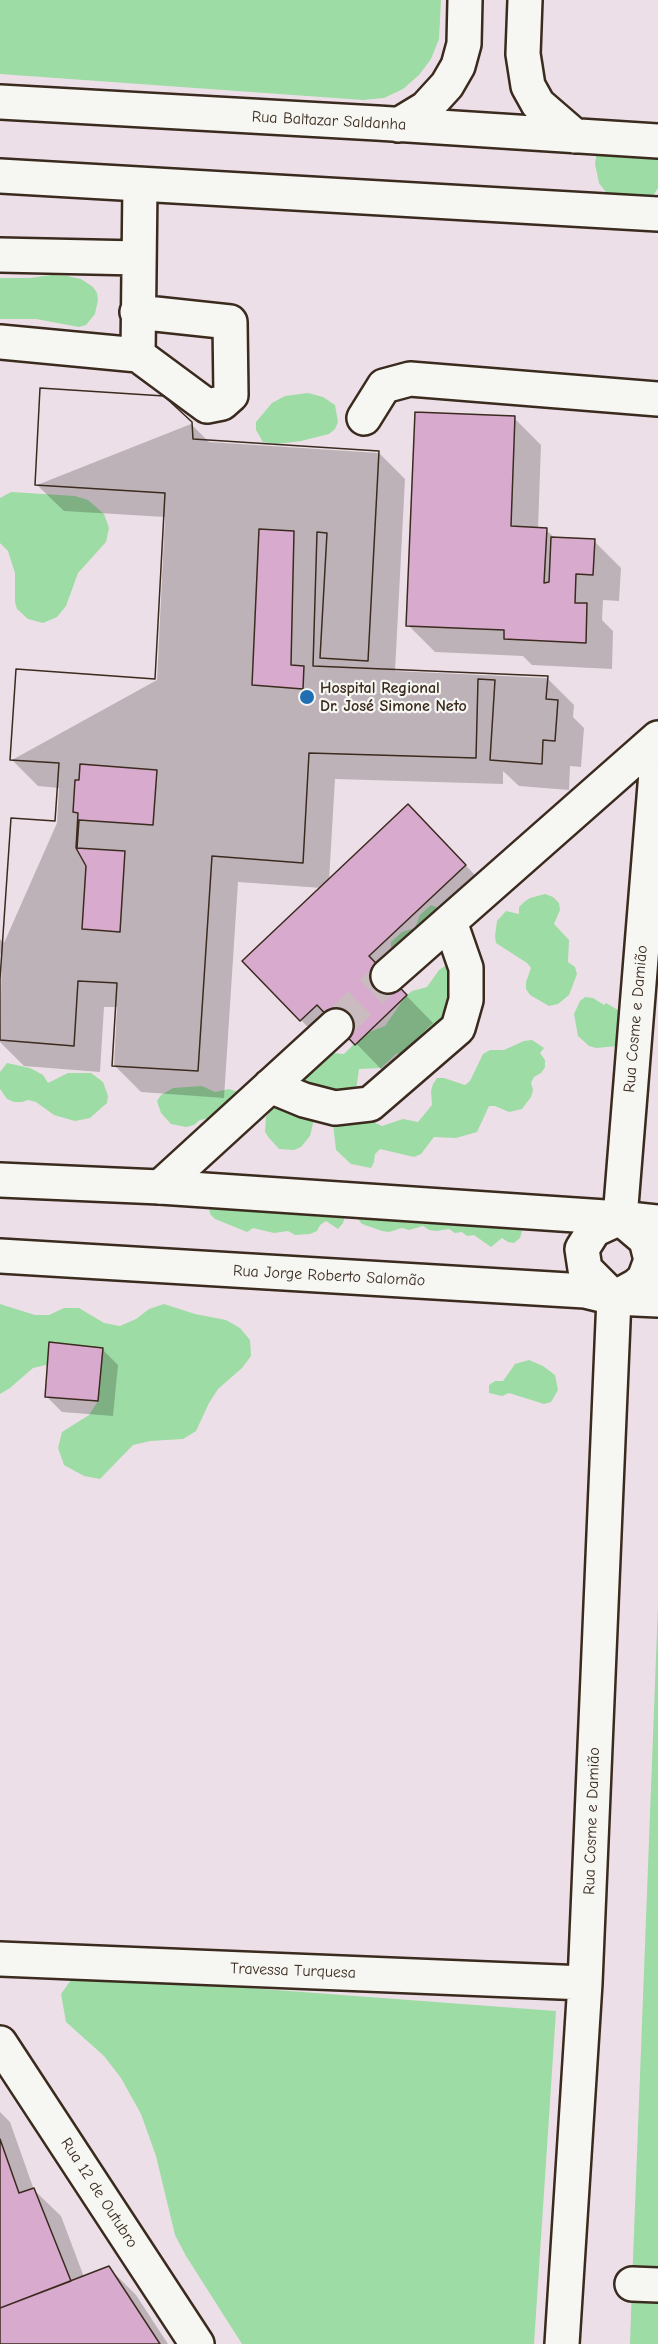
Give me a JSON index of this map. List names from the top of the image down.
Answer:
{
  "streets": {
    "main road": [
      "Rua Baltazar Saldanha",
      "Rua Cosme e Damião",
      "Rua Jorge Roberto Salomão",
      "Travessa Turquesa",
      "Rua 12 de Outubro"
    ]
  },
  "crossings": [
    ["Rua Cosme e Damião", "Rua Jorge Roberto Salomão"],
    ["Rua Cosme e Damião", "Travessa Turquesa"]
  ],
  "places": ["Hospital Regional Dr. José Simone Neto"]
}
